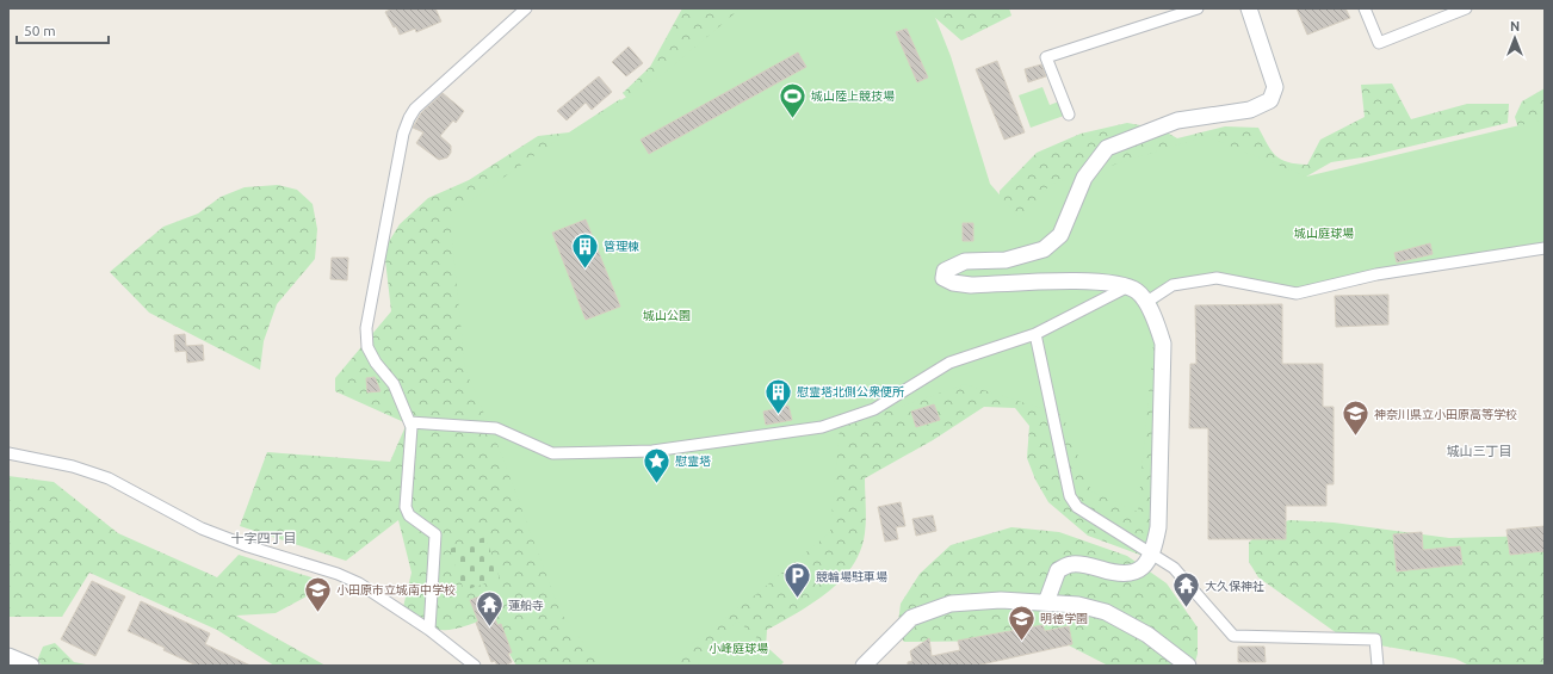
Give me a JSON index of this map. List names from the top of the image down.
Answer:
{
  "districts": ["城山三丁目", "十字四丁目"],
  "parks": ["城山庭球場", "城山公園", "小峰庭球場"],
  "places": {
    "sports": ["城山陸上競技場"],
    "building": ["管理棟", "慰霊塔北側公衆便所"],
    "school or university": ["神奈川県立小田原高等学校", "小田原市立城南中学校", "明徳学園"],
    "place": ["慰霊塔"],
    "parking": ["競輪場駐車場"],
    "temple": ["大久保神社", "蓮船寺"]
  },
  "scale_bar": "50 m",
  "north": "top"
}
